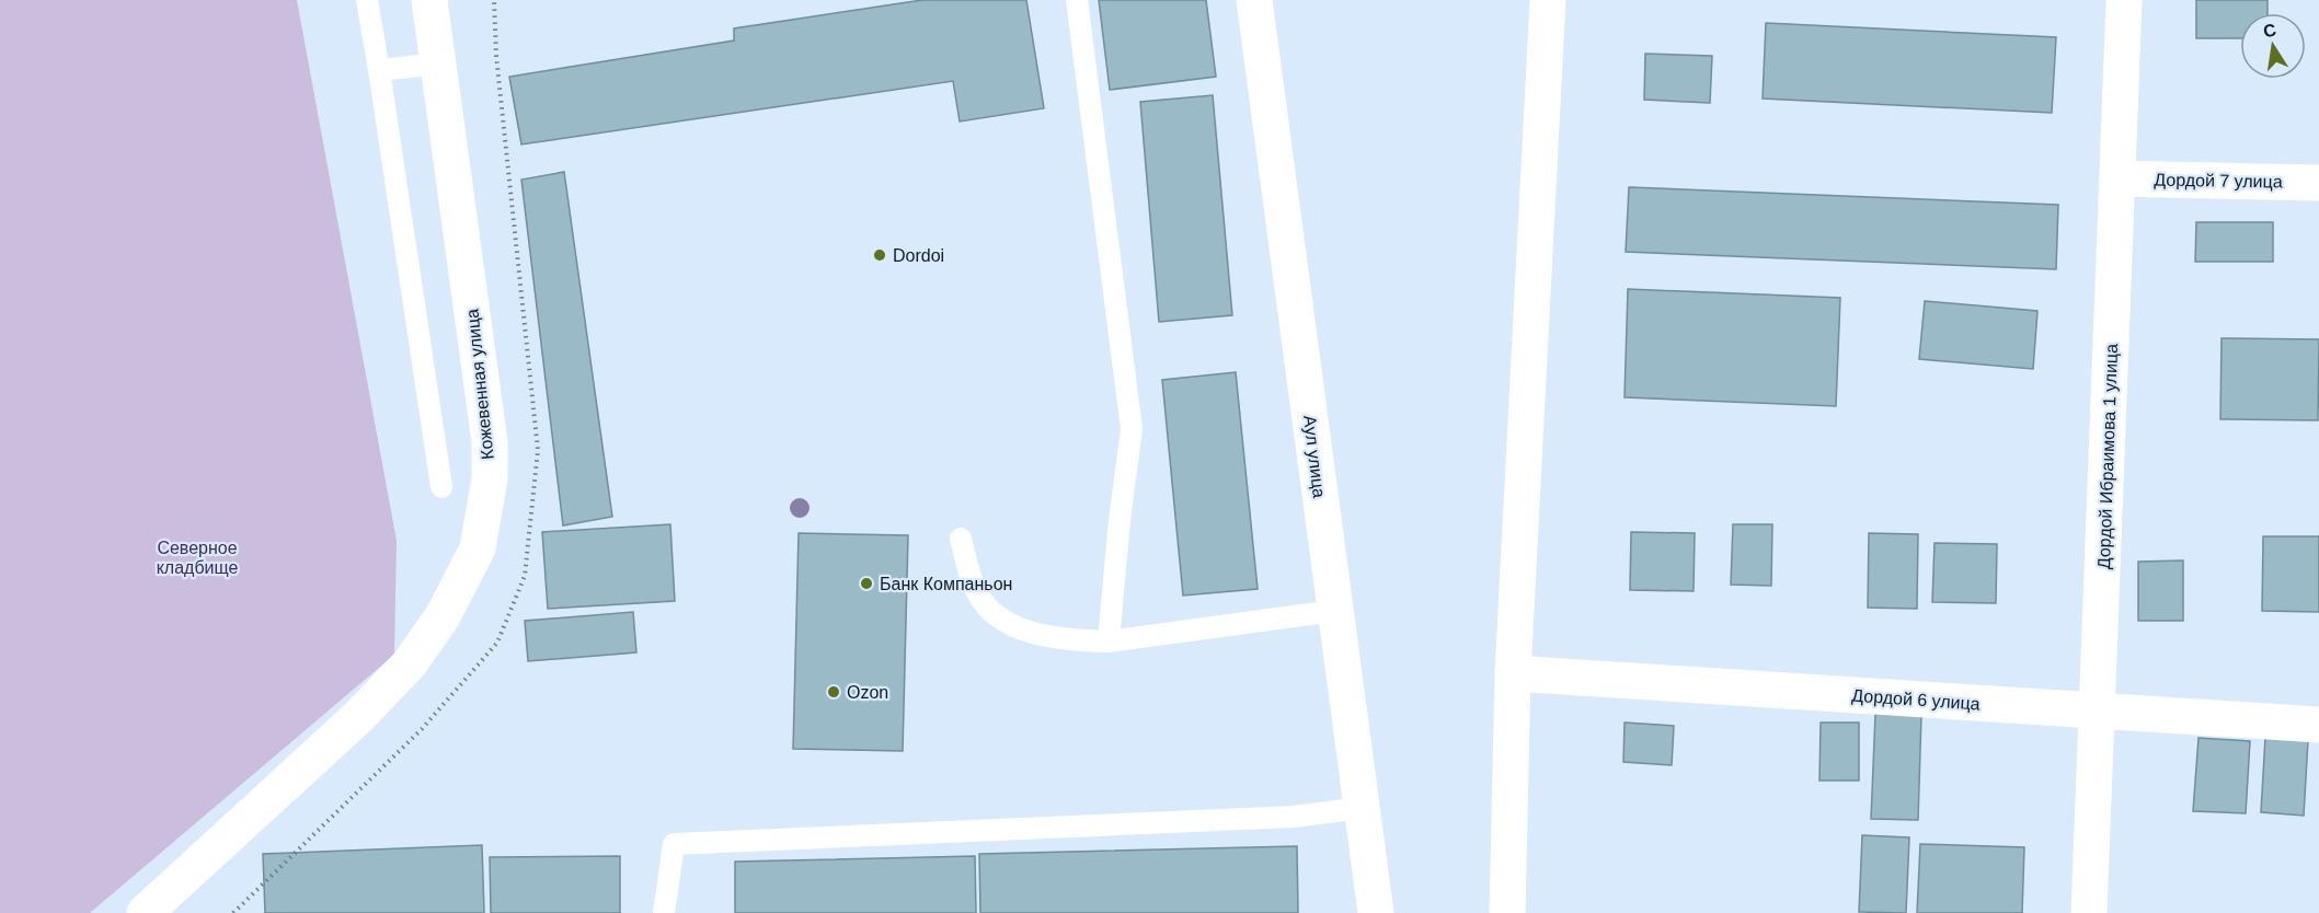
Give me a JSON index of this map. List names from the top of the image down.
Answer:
{
  "streets": {
    "street": [
      "Дордой 7 улица",
      "Кожевенная улица",
      "Аул улица",
      "Дордой Ибраимова 1 улица",
      "Дордой 6 улица"
    ]
  },
  "crossings": [
    ["Дордой 7 улица", "Дордой Ибраимова 1 улица"],
    ["Дордой Ибраимова 1 улица", "Дордой 6 улица"]
  ],
  "parks": ["Северное кладбище"],
  "places": ["Dordoi", "Банк Компаньон", "Ozon"],
  "north": "top"
}
